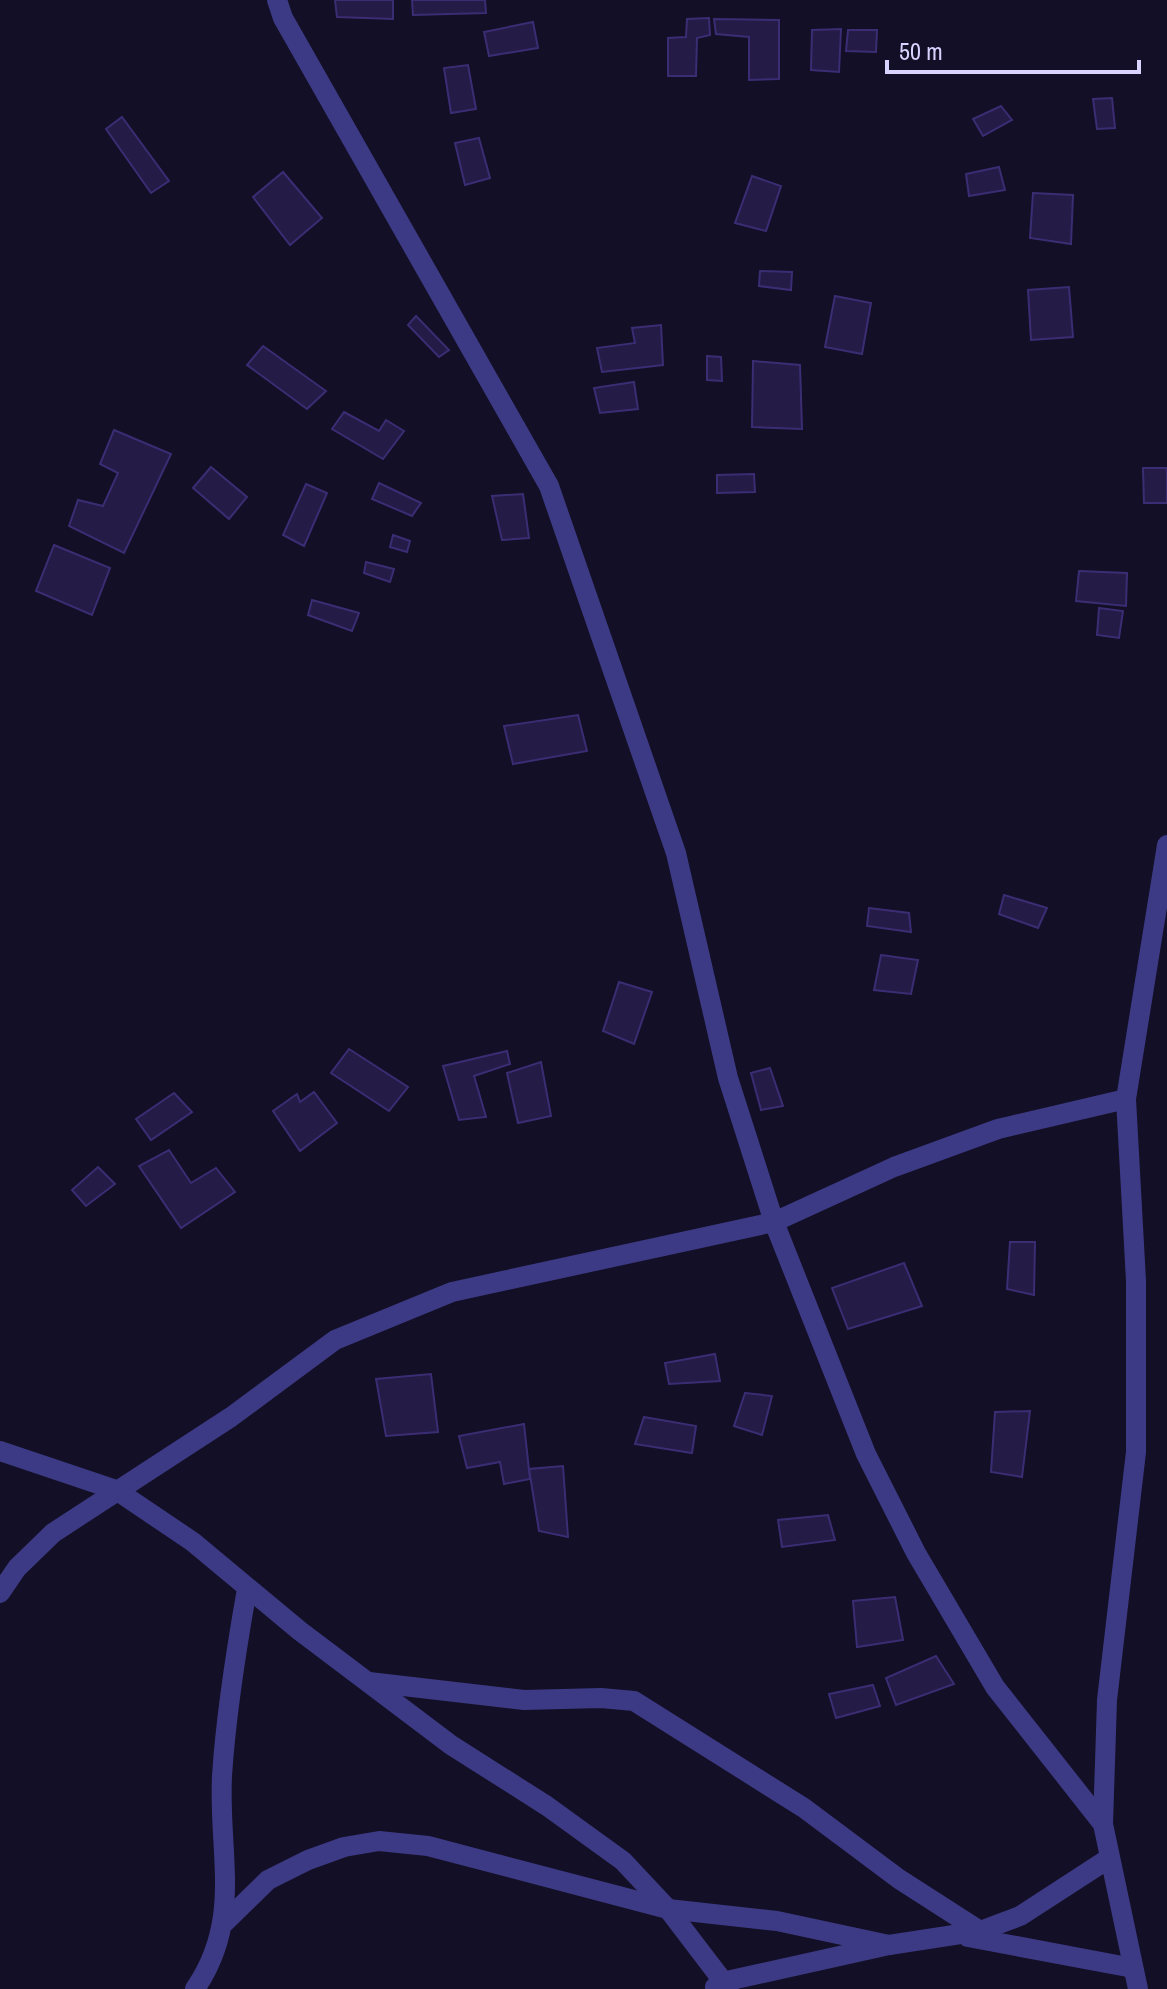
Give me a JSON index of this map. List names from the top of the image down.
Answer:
{
  "scale_bar": "50 m"
}
